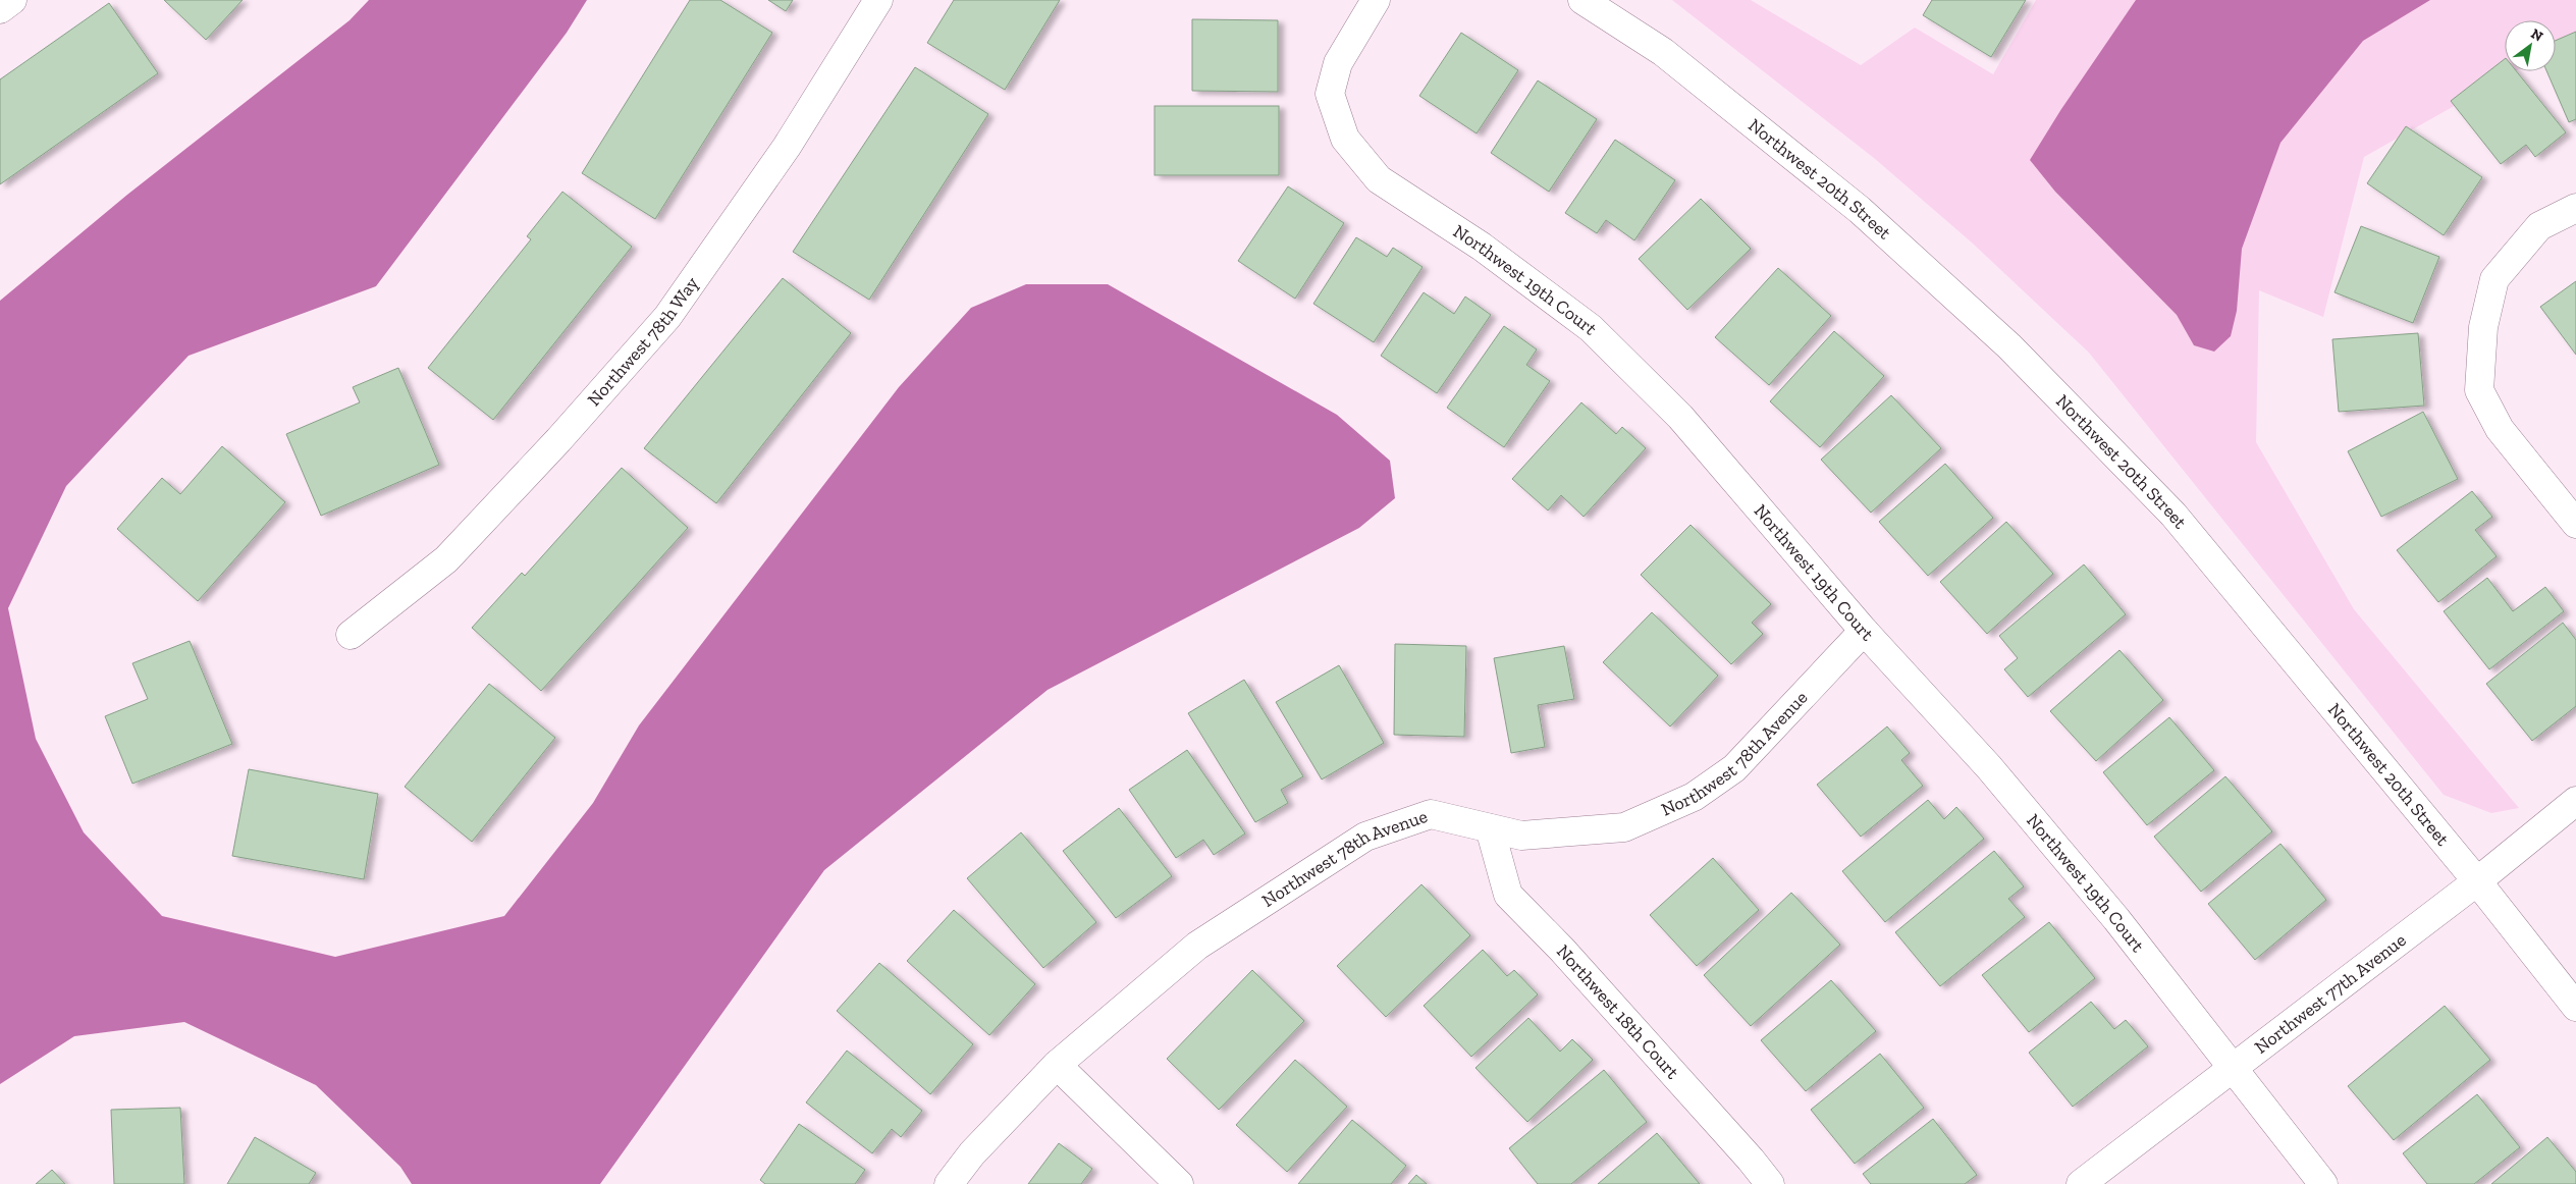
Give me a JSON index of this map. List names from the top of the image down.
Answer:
{
  "streets": {
    "street": [
      "Northwest 20th Street",
      "Northwest 19th Court",
      "Northwest 78th Way",
      "Northwest 78th Avenue",
      "Northwest 77th Avenue",
      "Northwest 18th Court"
    ]
  },
  "crossings": [
    ["Northwest 20th Street", "Northwest 77th Avenue"],
    ["Northwest 19th Court", "Northwest 78th Avenue"],
    ["Northwest 19th Court", "Northwest 77th Avenue"],
    ["Northwest 78th Avenue", "Northwest 18th Court"]
  ],
  "north": "top right"
}
